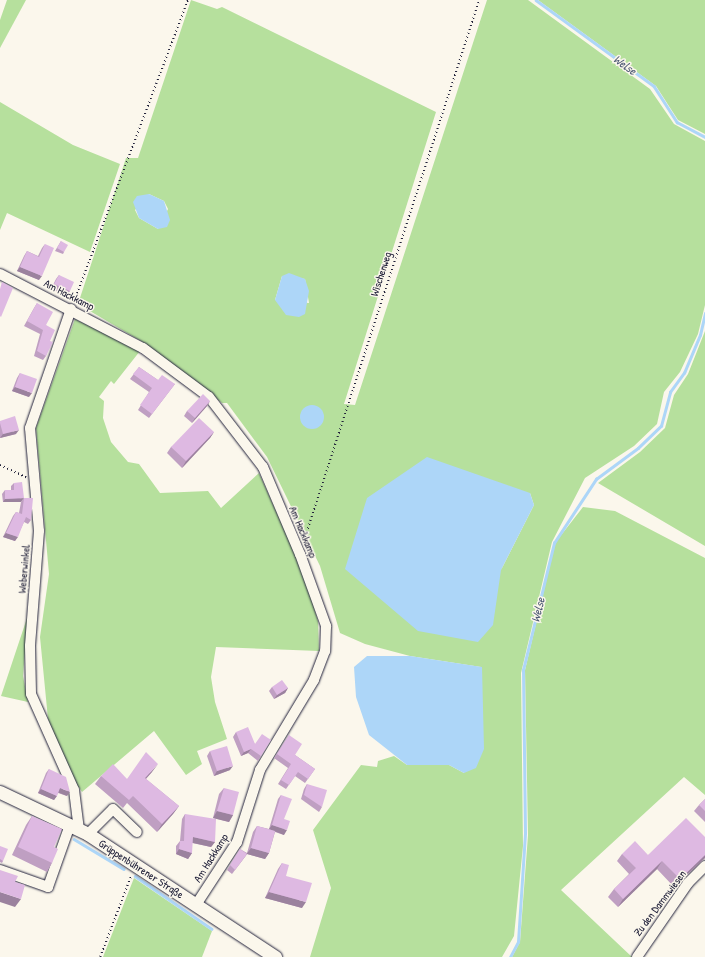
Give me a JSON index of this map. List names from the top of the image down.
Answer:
{
  "streets": {
    "main road": ["Grüppenbührener Straße"],
    "street": ["Am Hackkamp", "Weberwinkel", "Zu den Dammwiesen"],
    "path": ["Wischenweg"]
  },
  "crossings": [
    ["Wischenweg", "Am Hackkamp"],
    ["Am Hackkamp", "Weberwinkel"],
    ["Am Hackkamp", "Grüppenbührener Straße"],
    ["Weberwinkel", "Grüppenbührener Straße"]
  ],
  "water": ["Welse"]
}
